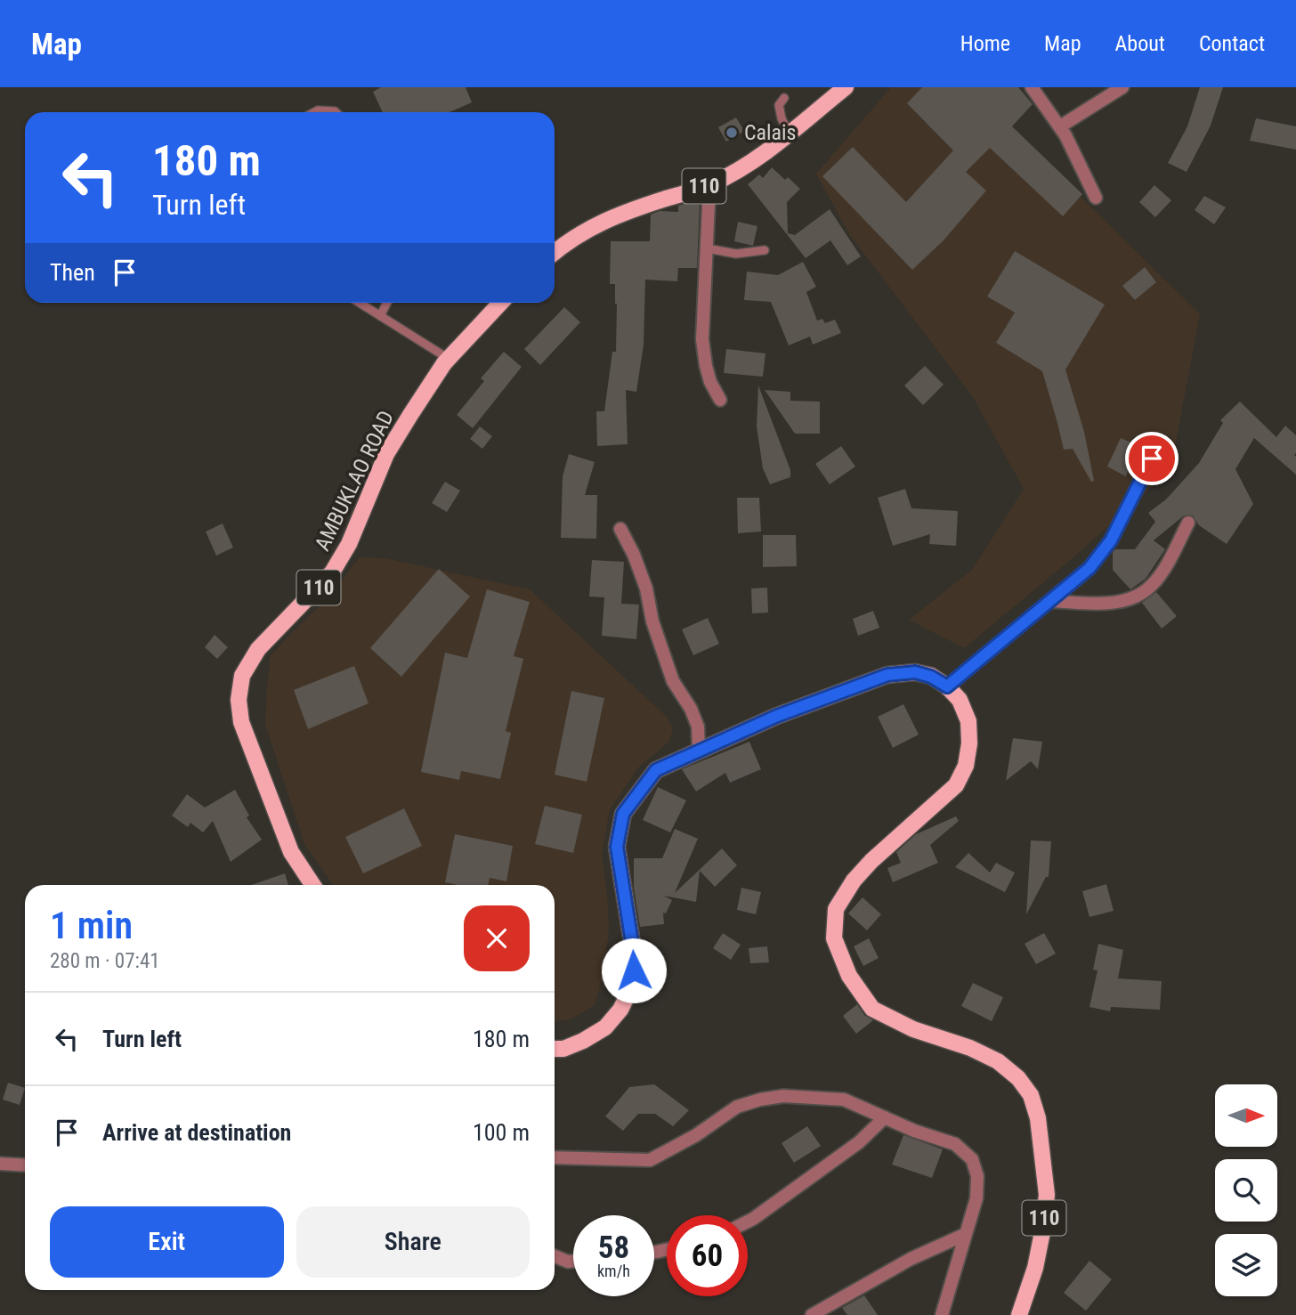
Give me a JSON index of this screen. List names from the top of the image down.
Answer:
{
  "streets": {
    "main road": ["110", "AMBUKLAO ROAD"]
  },
  "places": ["Calais"],
  "north": "right",
  "page": {
    "header": "Map",
    "nav": [
      "Home",
      "Map",
      "About",
      "Contact"
    ],
    "turn": ["180 m", "Turn left"],
    "then": "Then",
    "heading": ["1 min", "280 m · 07:41"],
    "list": [
      {
        "name": "Turn left",
        "value": "180 m"
      },
      {
        "name": "Arrive at destination",
        "value": "100 m"
      }
    ],
    "buttons": ["Exit", "Share"],
    "speed": "58 km/h",
    "limit": "60"
  }
}
